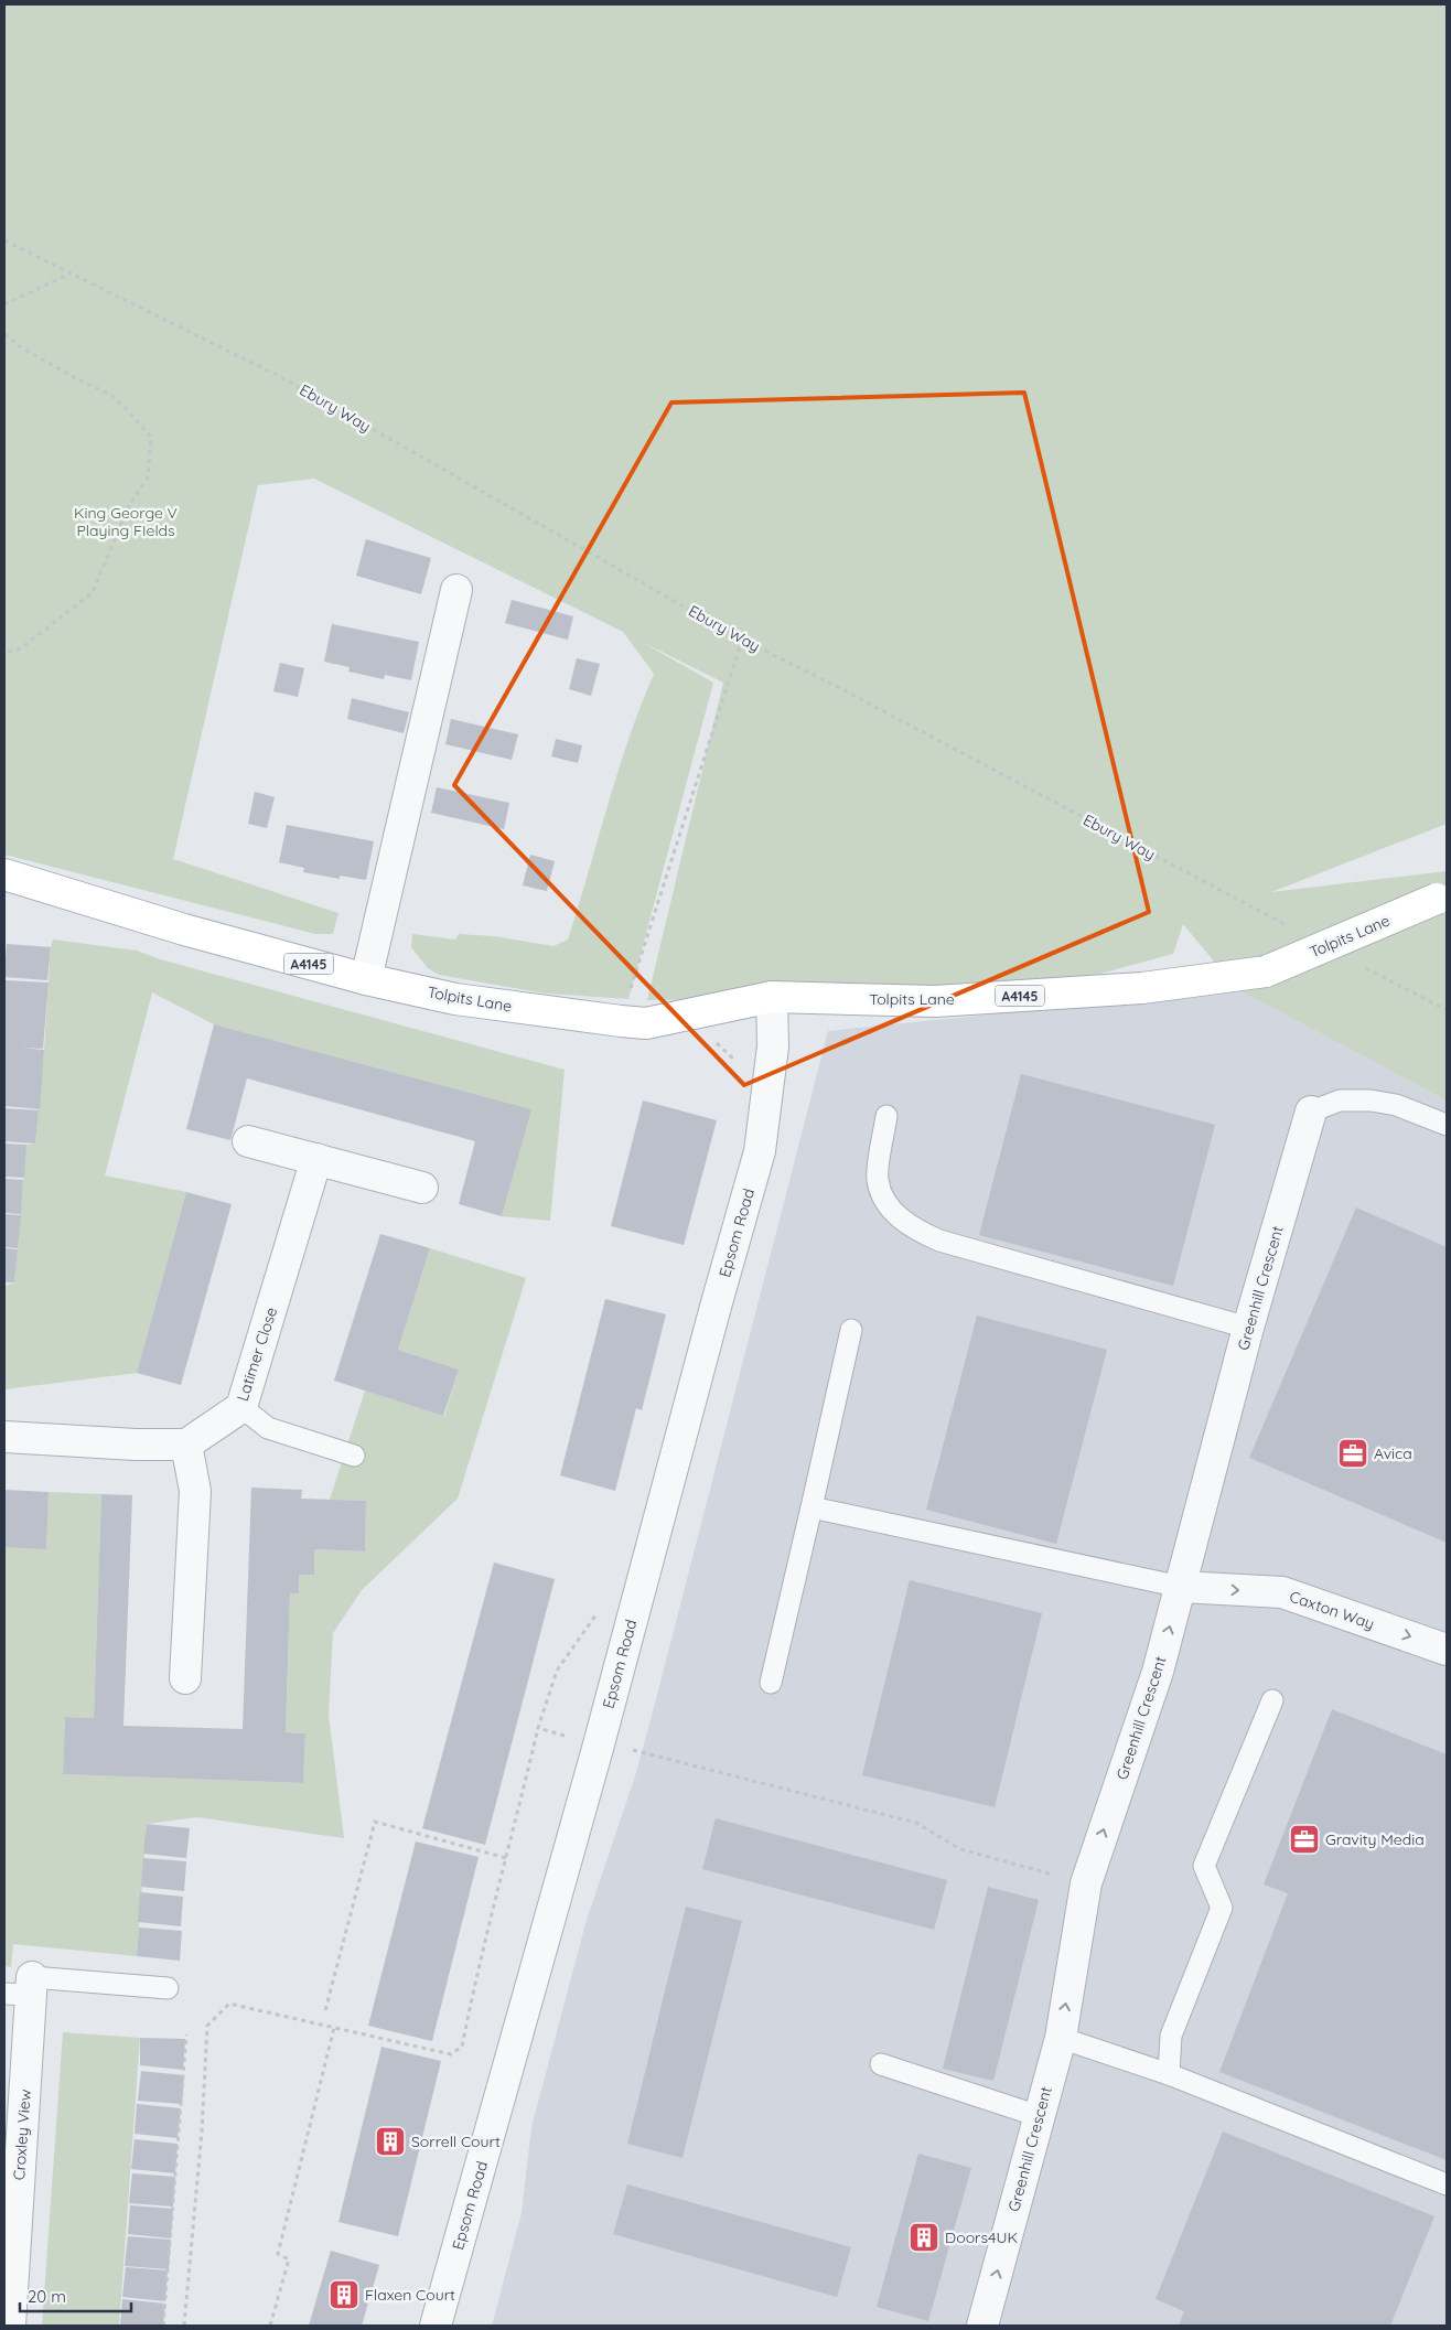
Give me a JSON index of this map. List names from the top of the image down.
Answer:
{
  "streets": {
    "main road": ["Tolpits Lane", "A4145"],
    "street": [
      "Epsom Road",
      "Greenhill Crescent",
      "Latimer Close",
      "Caxton Way",
      "Croxley View"
    ],
    "path": ["Ebury Way"]
  },
  "crossings": [
    ["Tolpits Lane", "Epsom Road"],
    ["Greenhill Crescent", "Caxton Way"]
  ],
  "one_way": ["Greenhill Crescent", "Caxton Way"],
  "parks": ["King George V Playing FIelds"],
  "places": {
    "office": ["Avica", "Gravity Media"],
    "building": ["Sorrell Court", "Doors4UK", "Flaxen Court"]
  },
  "scale_bar": "20 m"
}
